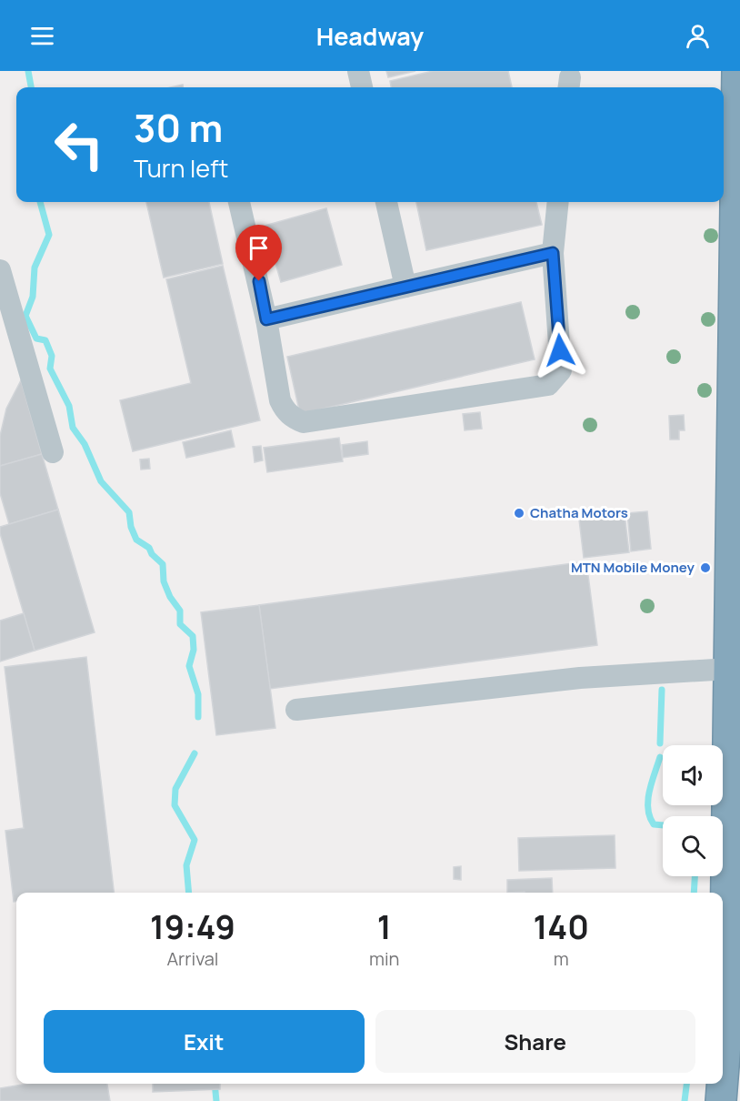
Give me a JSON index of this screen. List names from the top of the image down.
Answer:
{
  "places": ["Chatha Motors", "MTN Mobile Money"],
  "page": {
    "header": "Headway",
    "turn": ["30 m", "Turn left"],
    "eta": [
      "19:49",
      "Arrival",
      "1",
      "min",
      "140",
      "m"
    ],
    "buttons": ["Exit", "Share"]
  }
}
